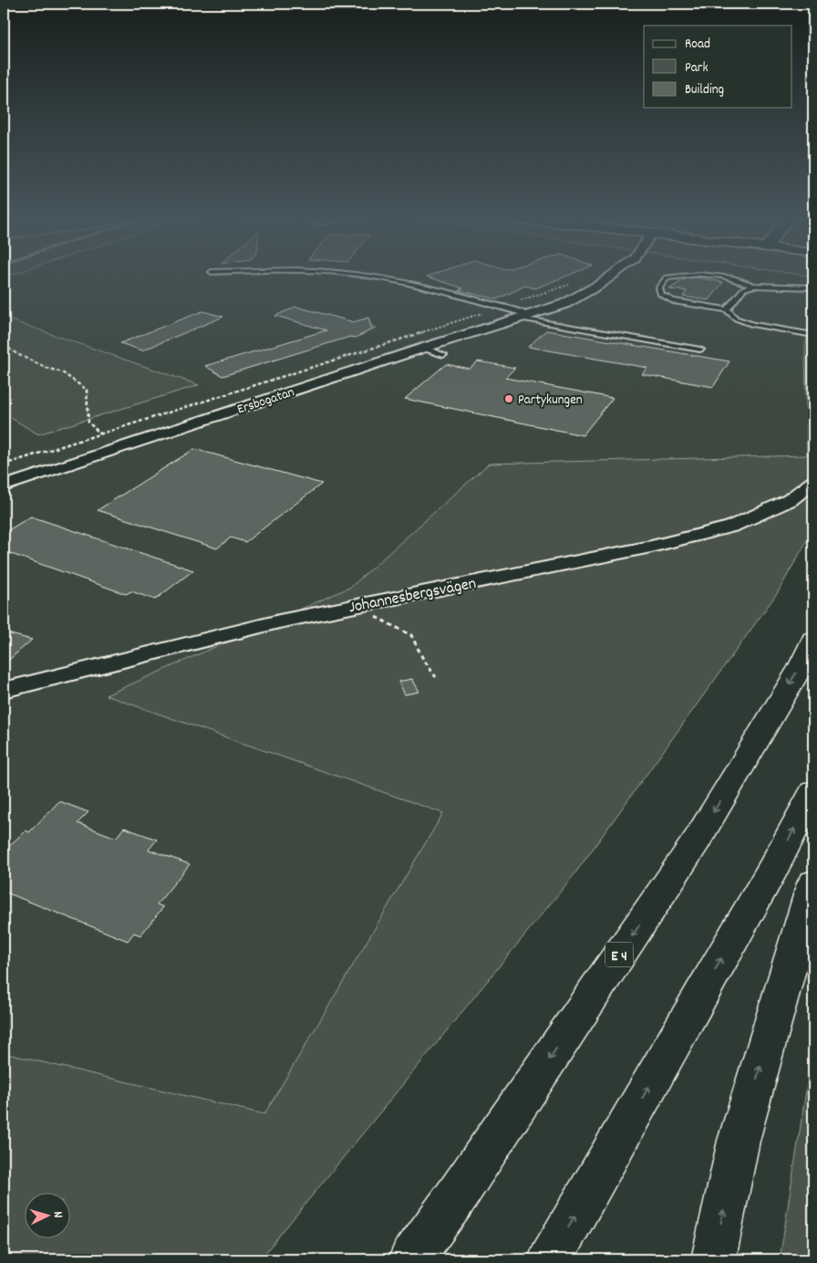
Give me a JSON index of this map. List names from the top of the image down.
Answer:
{
  "streets": {
    "main road": ["E 4"],
    "street": ["Ersbogatan", "Johannesbergsvägen"]
  },
  "places": ["Partykungen"],
  "legend": ["Road", "Park", "Building"],
  "north": "right"
}
